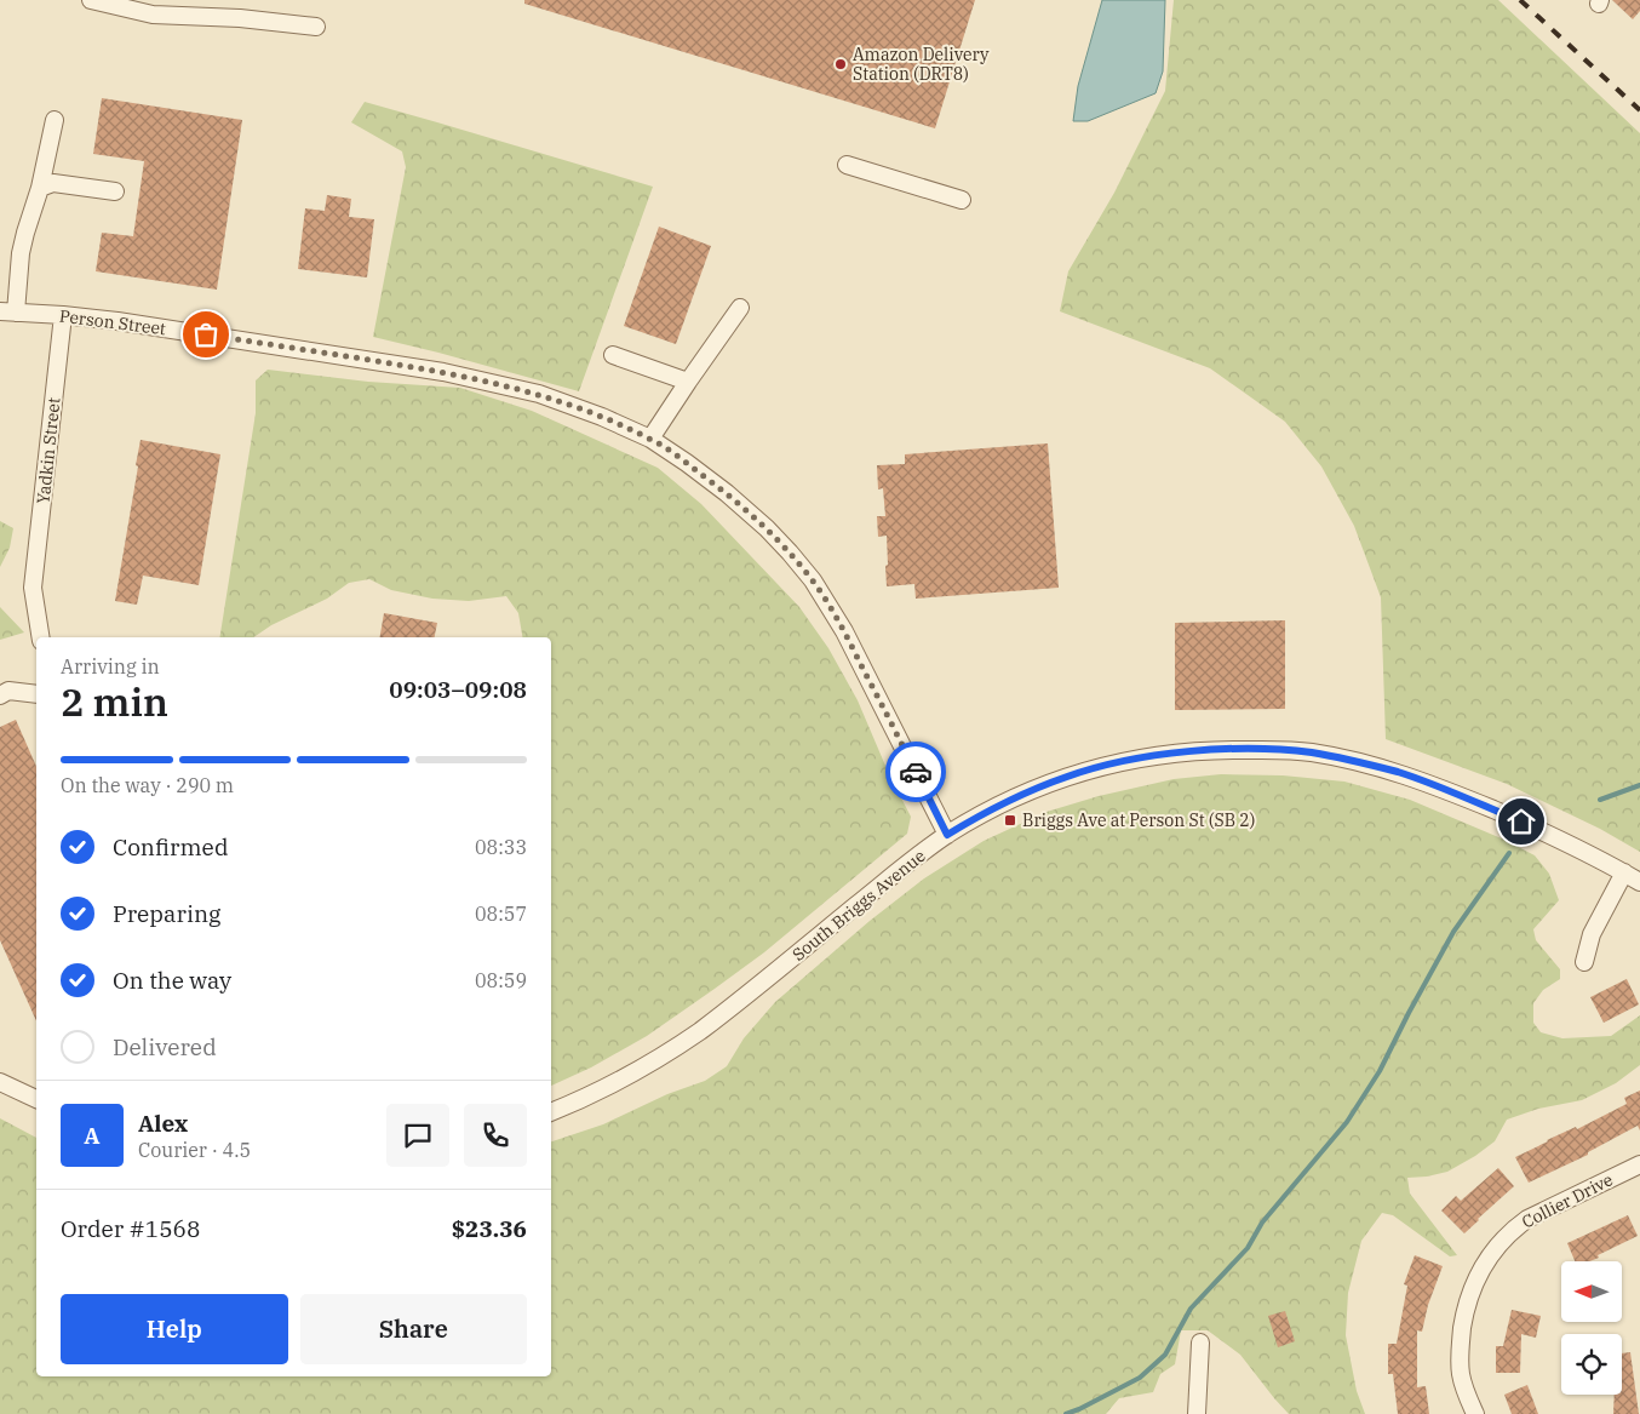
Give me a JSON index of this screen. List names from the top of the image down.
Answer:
{
  "streets": {
    "street": [
      "Person Street",
      "Yadkin Street",
      "South Briggs Avenue",
      "Collier Drive"
    ]
  },
  "crossings": [
    ["Person Street", "Yadkin Street"],
    ["Person Street", "South Briggs Avenue"]
  ],
  "places": {
    "other": ["Amazon Delivery Station (DRT8)"],
    "transit": ["Briggs Ave at Person St (SB 2)"]
  },
  "north": "left",
  "page": {
    "heading": ["2 min", "Arriving in", "09:03–09:08"],
    "panel": [
      "Alex",
      "Courier · 4.5",
      "Order #1568",
      "$23.36"
    ],
    "bar": "On the way · 290 m",
    "list": [
      ["Confirmed", "08:33"],
      ["Preparing", "08:57"],
      ["On the way", "08:59"],
      "Delivered"
    ],
    "round": "A",
    "buttons": ["Help", "Share"]
  }
}
